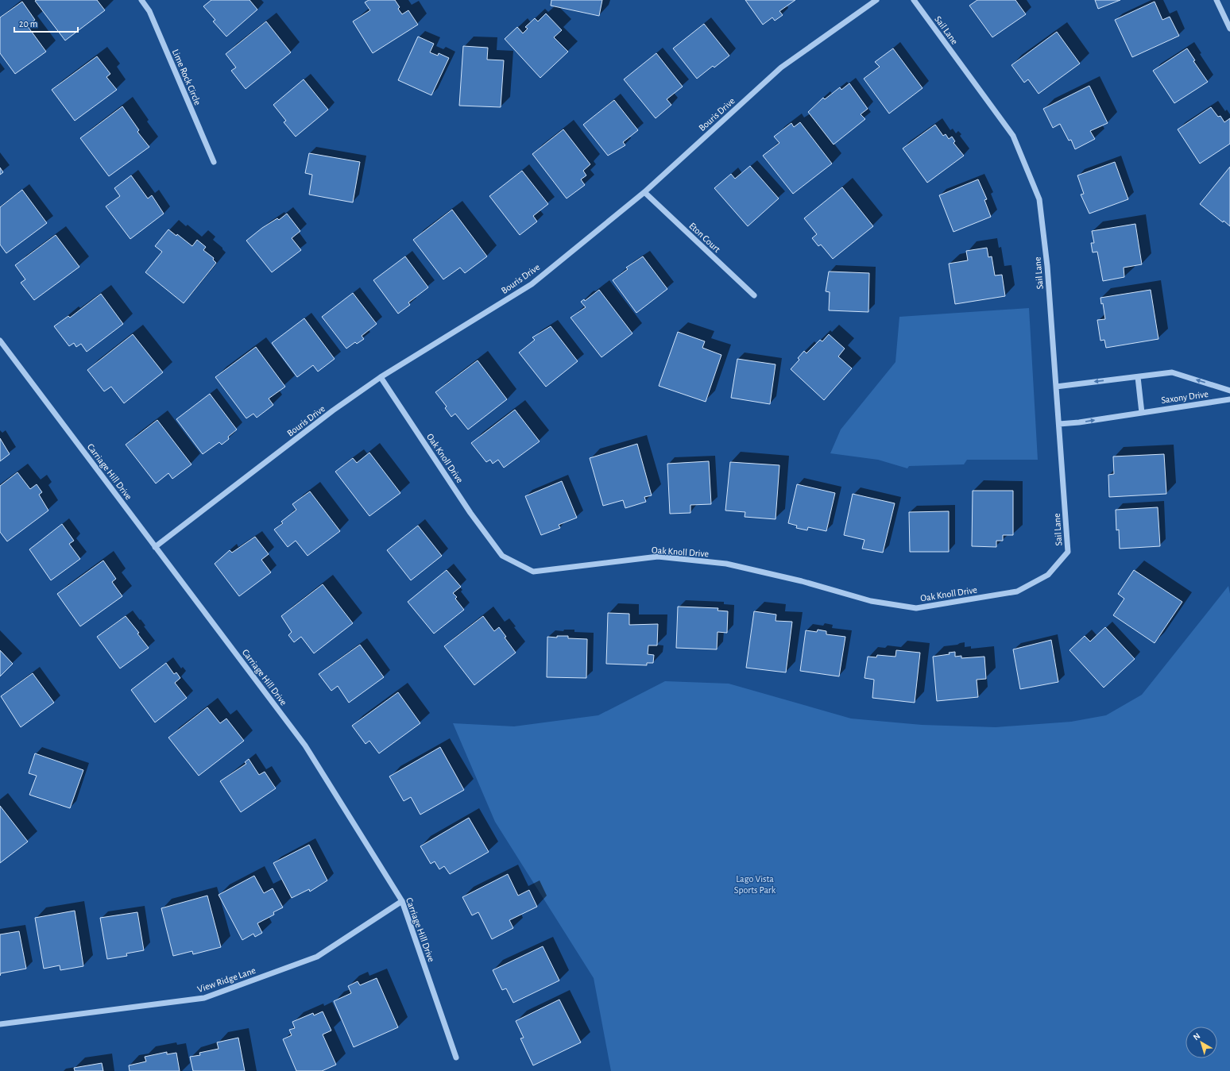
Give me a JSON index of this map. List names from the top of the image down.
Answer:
{
  "streets": {
    "street": [
      "Sail Lane",
      "Lime Rock Circle",
      "Bouris Drive",
      "Eton Court",
      "Saxony Drive",
      "Oak Knoll Drive",
      "Carriage Hill Drive",
      "View Ridge Lane"
    ]
  },
  "crossings": [
    ["Sail Lane", "Saxony Drive"],
    ["Sail Lane", "Oak Knoll Drive"],
    ["Bouris Drive", "Eton Court"],
    ["Bouris Drive", "Oak Knoll Drive"],
    ["Bouris Drive", "Carriage Hill Drive"],
    ["Carriage Hill Drive", "View Ridge Lane"]
  ],
  "parks": ["Lago Vista Sports Park"],
  "scale_bar": "20 m",
  "north": "top left"
}
